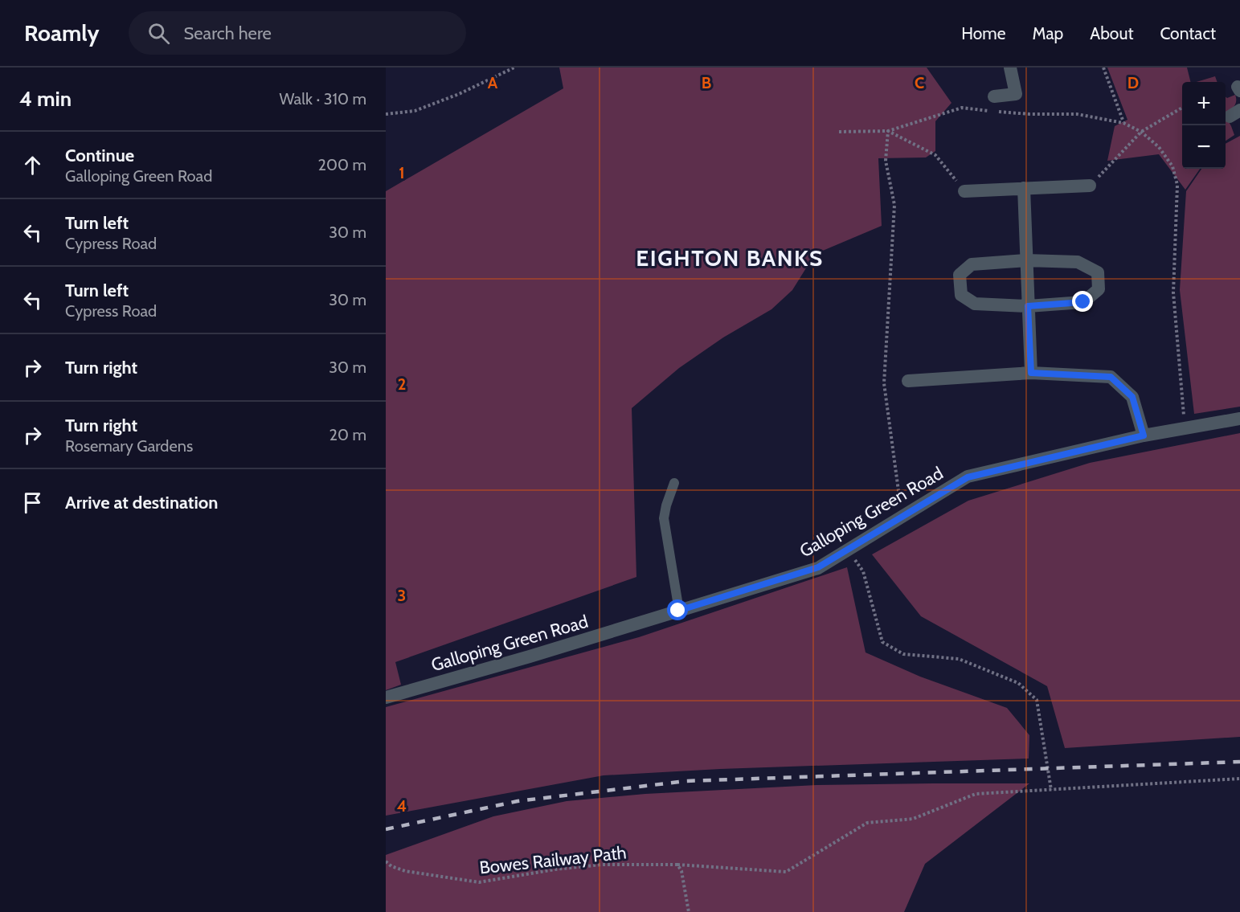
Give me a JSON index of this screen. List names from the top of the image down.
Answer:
{
  "streets": {
    "street": ["Galloping Green Road"],
    "path": ["Bowes Railway Path"]
  },
  "districts": ["EIGHTON BANKS"],
  "page": {
    "header": "Roamly",
    "search": "Search here",
    "nav": [
      "Home",
      "Map",
      "About",
      "Contact"
    ],
    "heading": ["4 min", "Walk · 310 m"],
    "map_buttons": ["+", "−"],
    "list": [
      ["Continue", "Galloping Green Road", "200 m"],
      ["Turn left", "Cypress Road", "30 m"],
      ["Turn left", "Cypress Road", "30 m"],
      ["Turn right", "30 m"],
      ["Turn right", "Rosemary Gardens", "20 m"],
      "Arrive at destination"
    ]
  },
  "grid": {
    "columns": [
      "A",
      "B",
      "C",
      "D"
    ],
    "rows": [
      "1",
      "2",
      "3",
      "4"
    ]
  }
}
